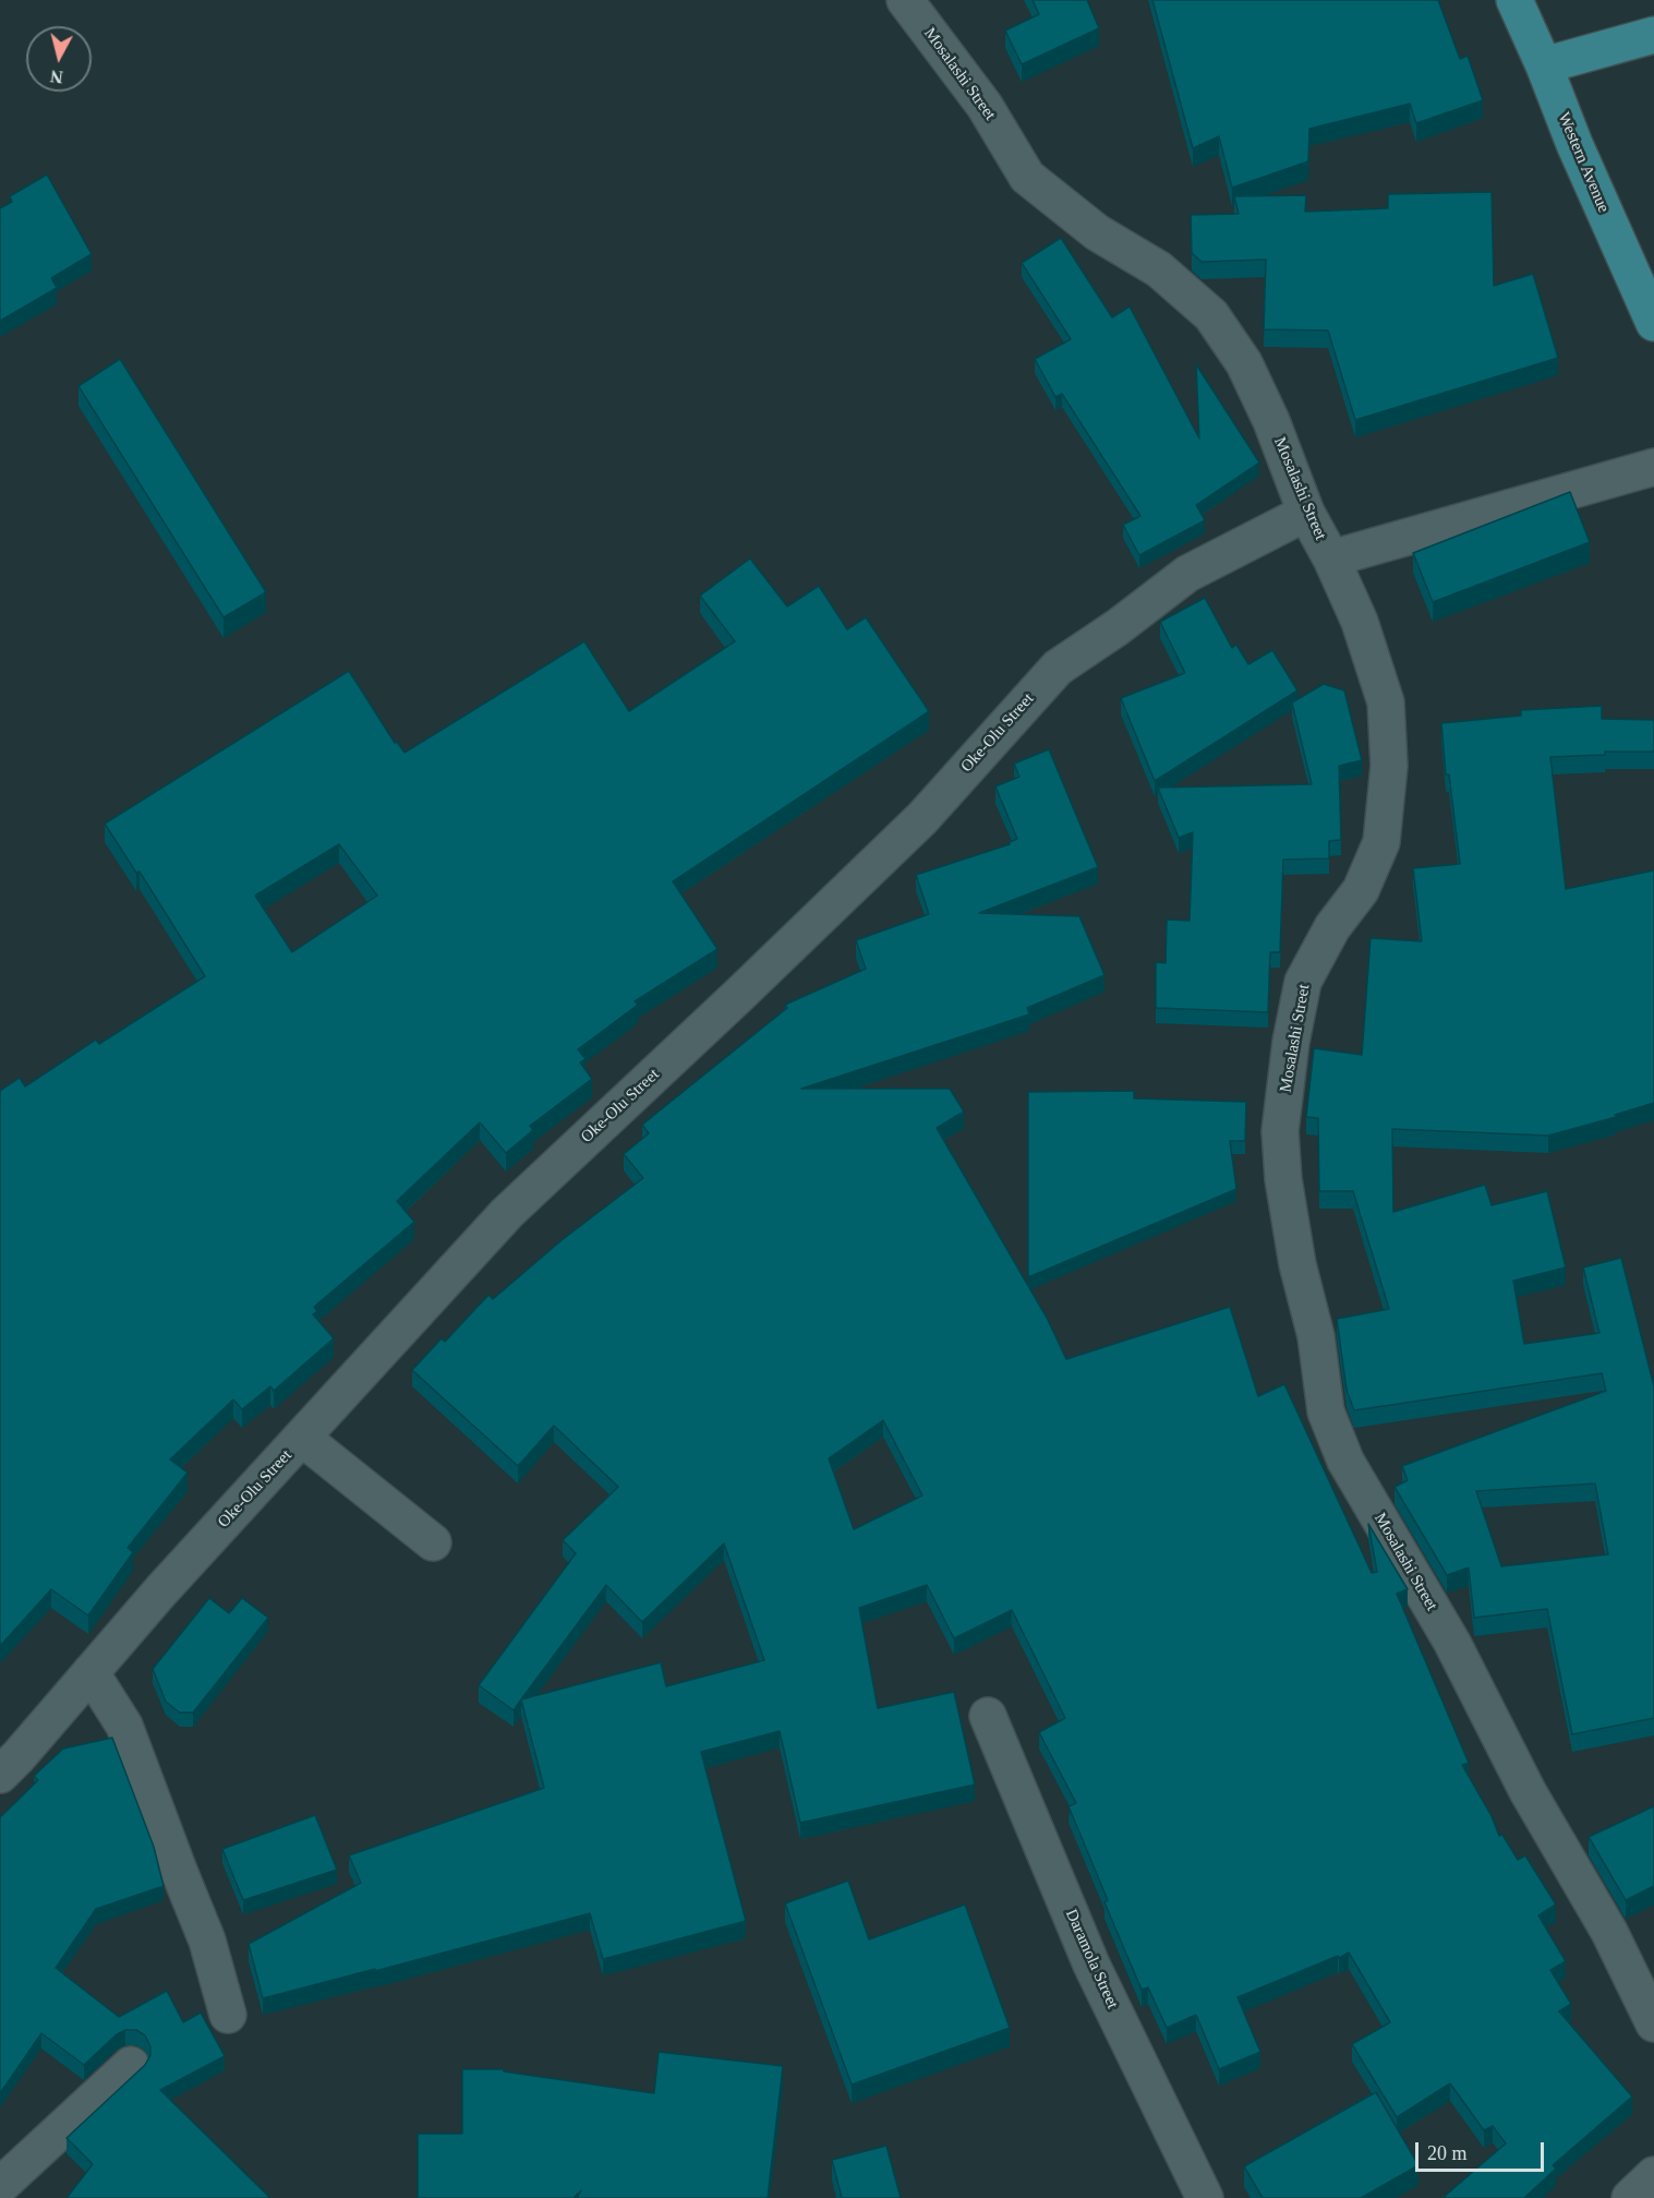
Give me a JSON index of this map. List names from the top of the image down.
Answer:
{
  "streets": {
    "main road": ["Western Avenue"],
    "street": ["Mosalashi Street", "Oke-Olu Street", "Daramola Street"]
  },
  "crossings": [
    ["Mosalashi Street", "Oke-Olu Street"]
  ],
  "scale_bar": "20 m",
  "north": "bottom"
}
